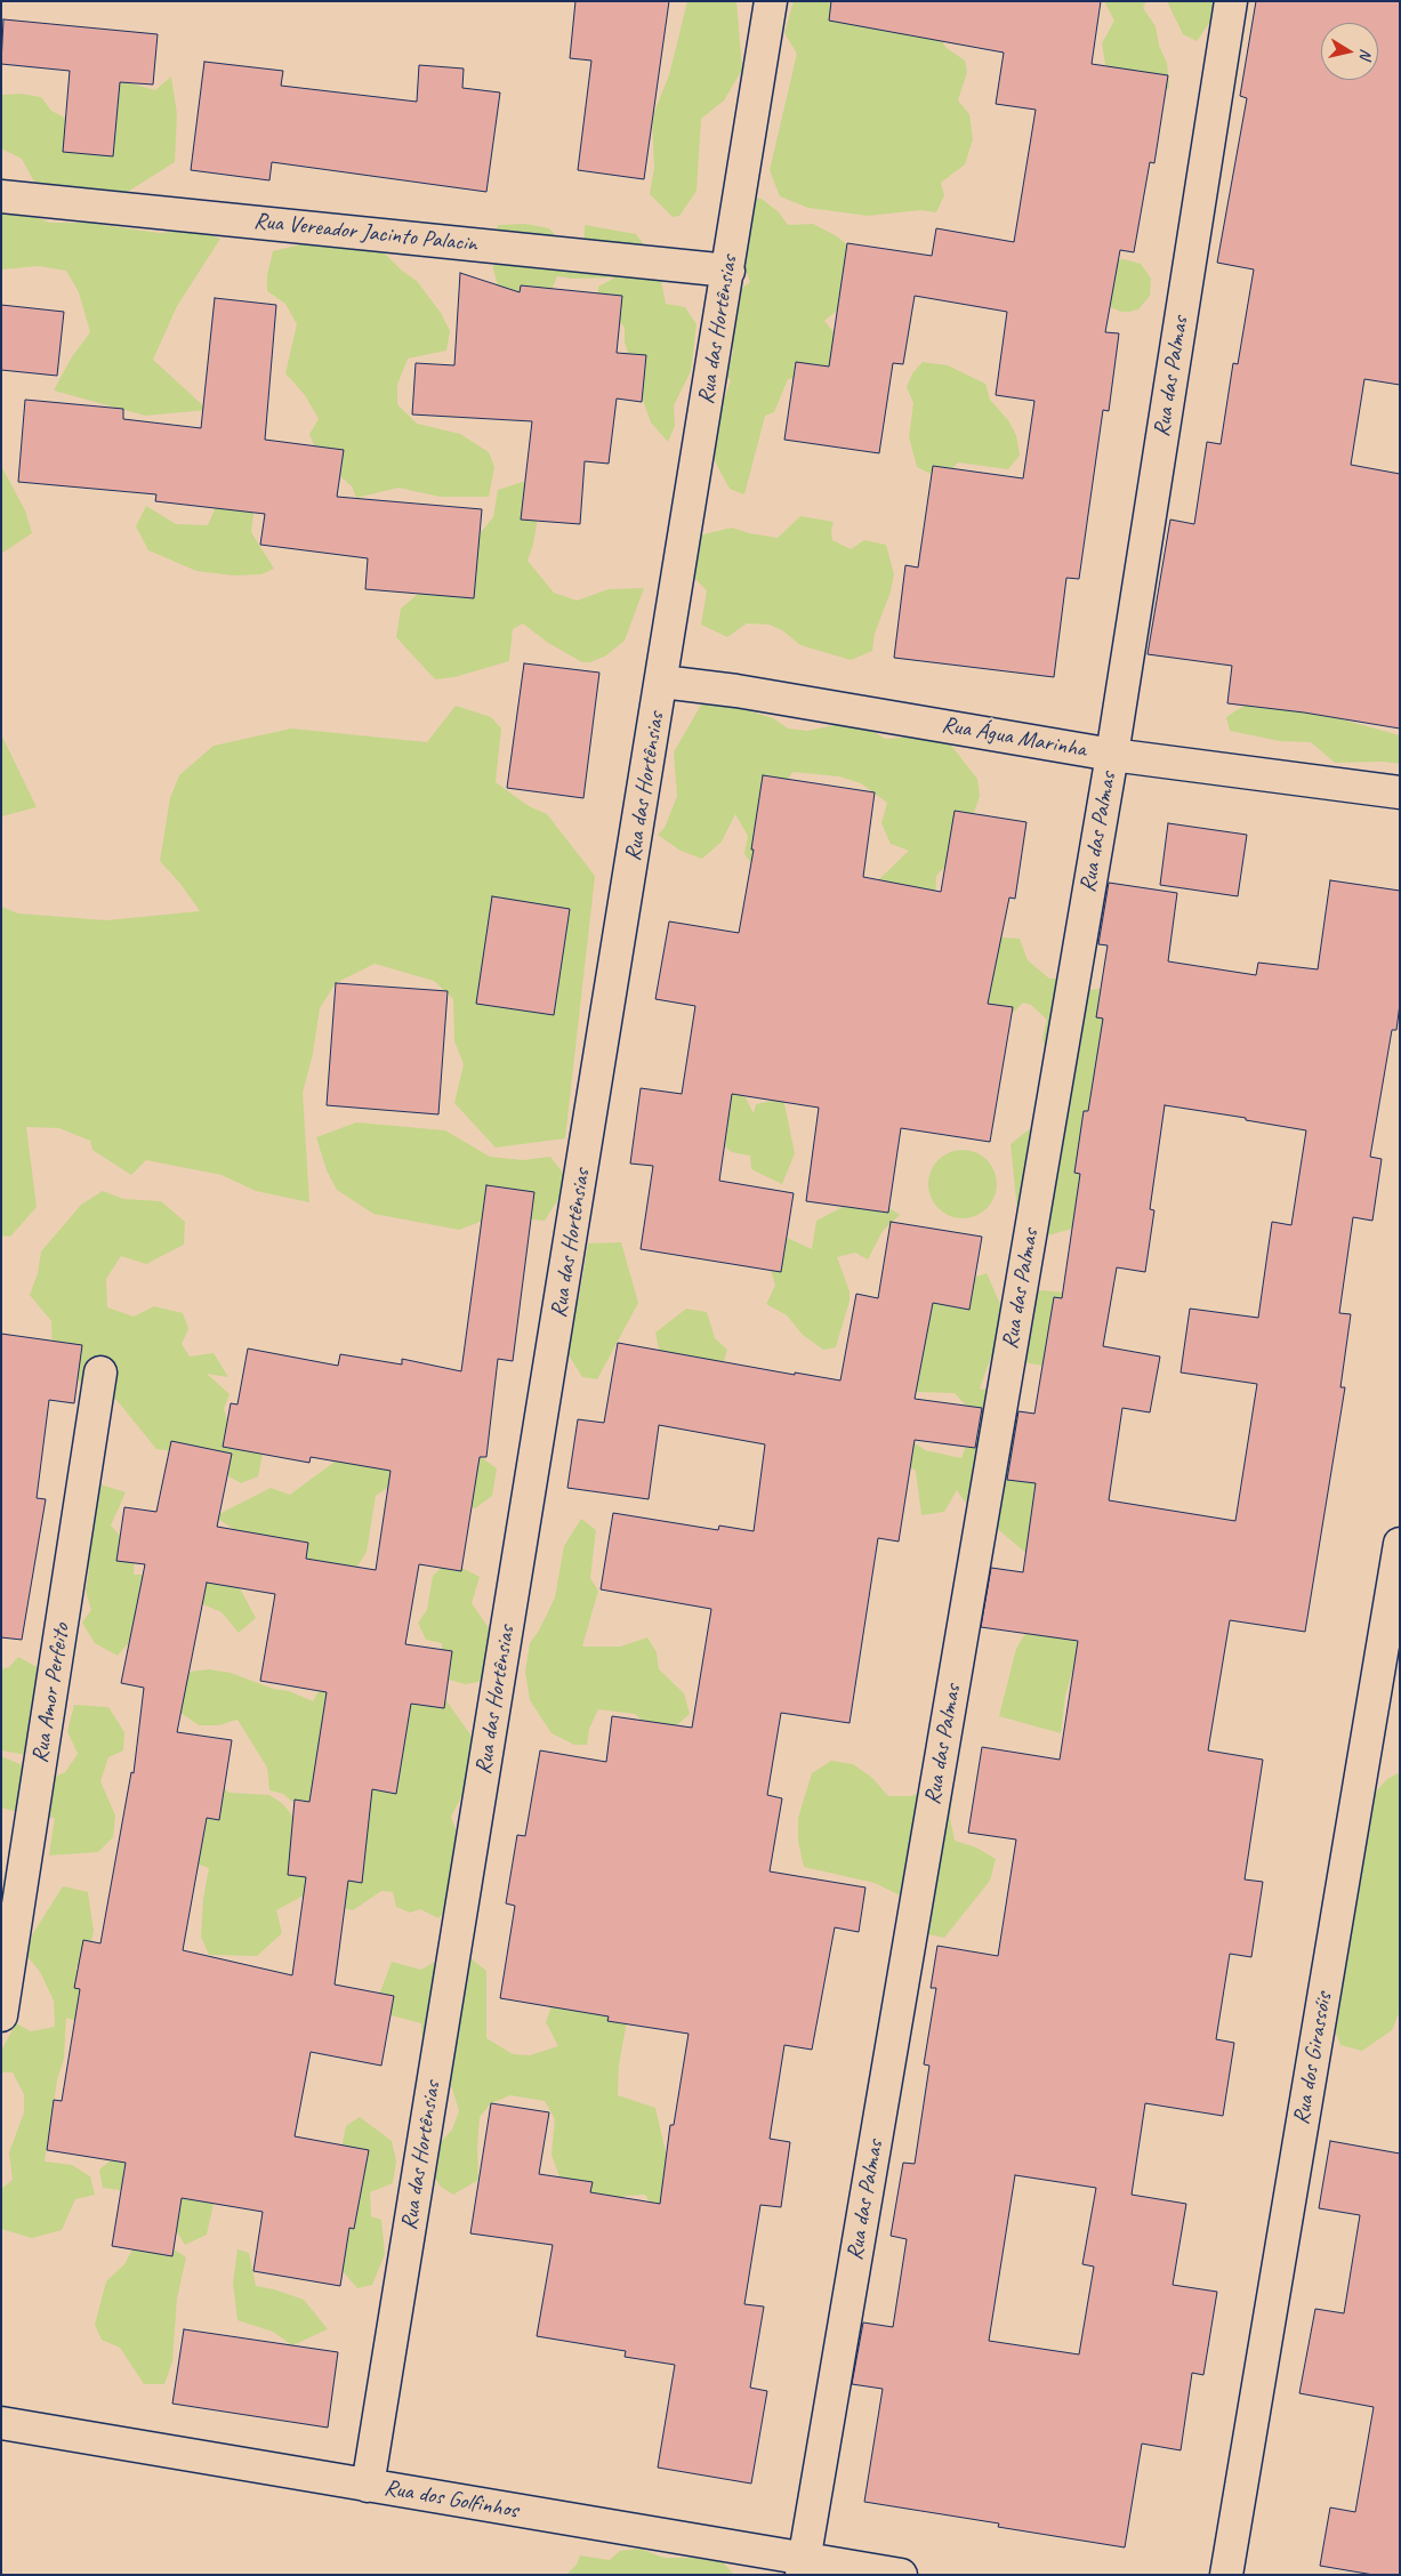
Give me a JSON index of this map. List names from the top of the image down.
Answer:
{
  "streets": {
    "street": [
      "Rua Vereador Jacinto Palacin",
      "Rua das Hortênsias",
      "Rua das Palmas",
      "Rua Água Marinha",
      "Rua Amor Perfeito",
      "Rua dos Girassóis",
      "Rua dos Golfinhos"
    ]
  },
  "crossings": [
    ["Rua Vereador Jacinto Palacin", "Rua das Hortênsias"],
    ["Rua das Hortênsias", "Rua Água Marinha"],
    ["Rua das Hortênsias", "Rua dos Golfinhos"],
    ["Rua das Palmas", "Rua Água Marinha"],
    ["Rua das Palmas", "Rua dos Golfinhos"]
  ],
  "north": "right"
}
